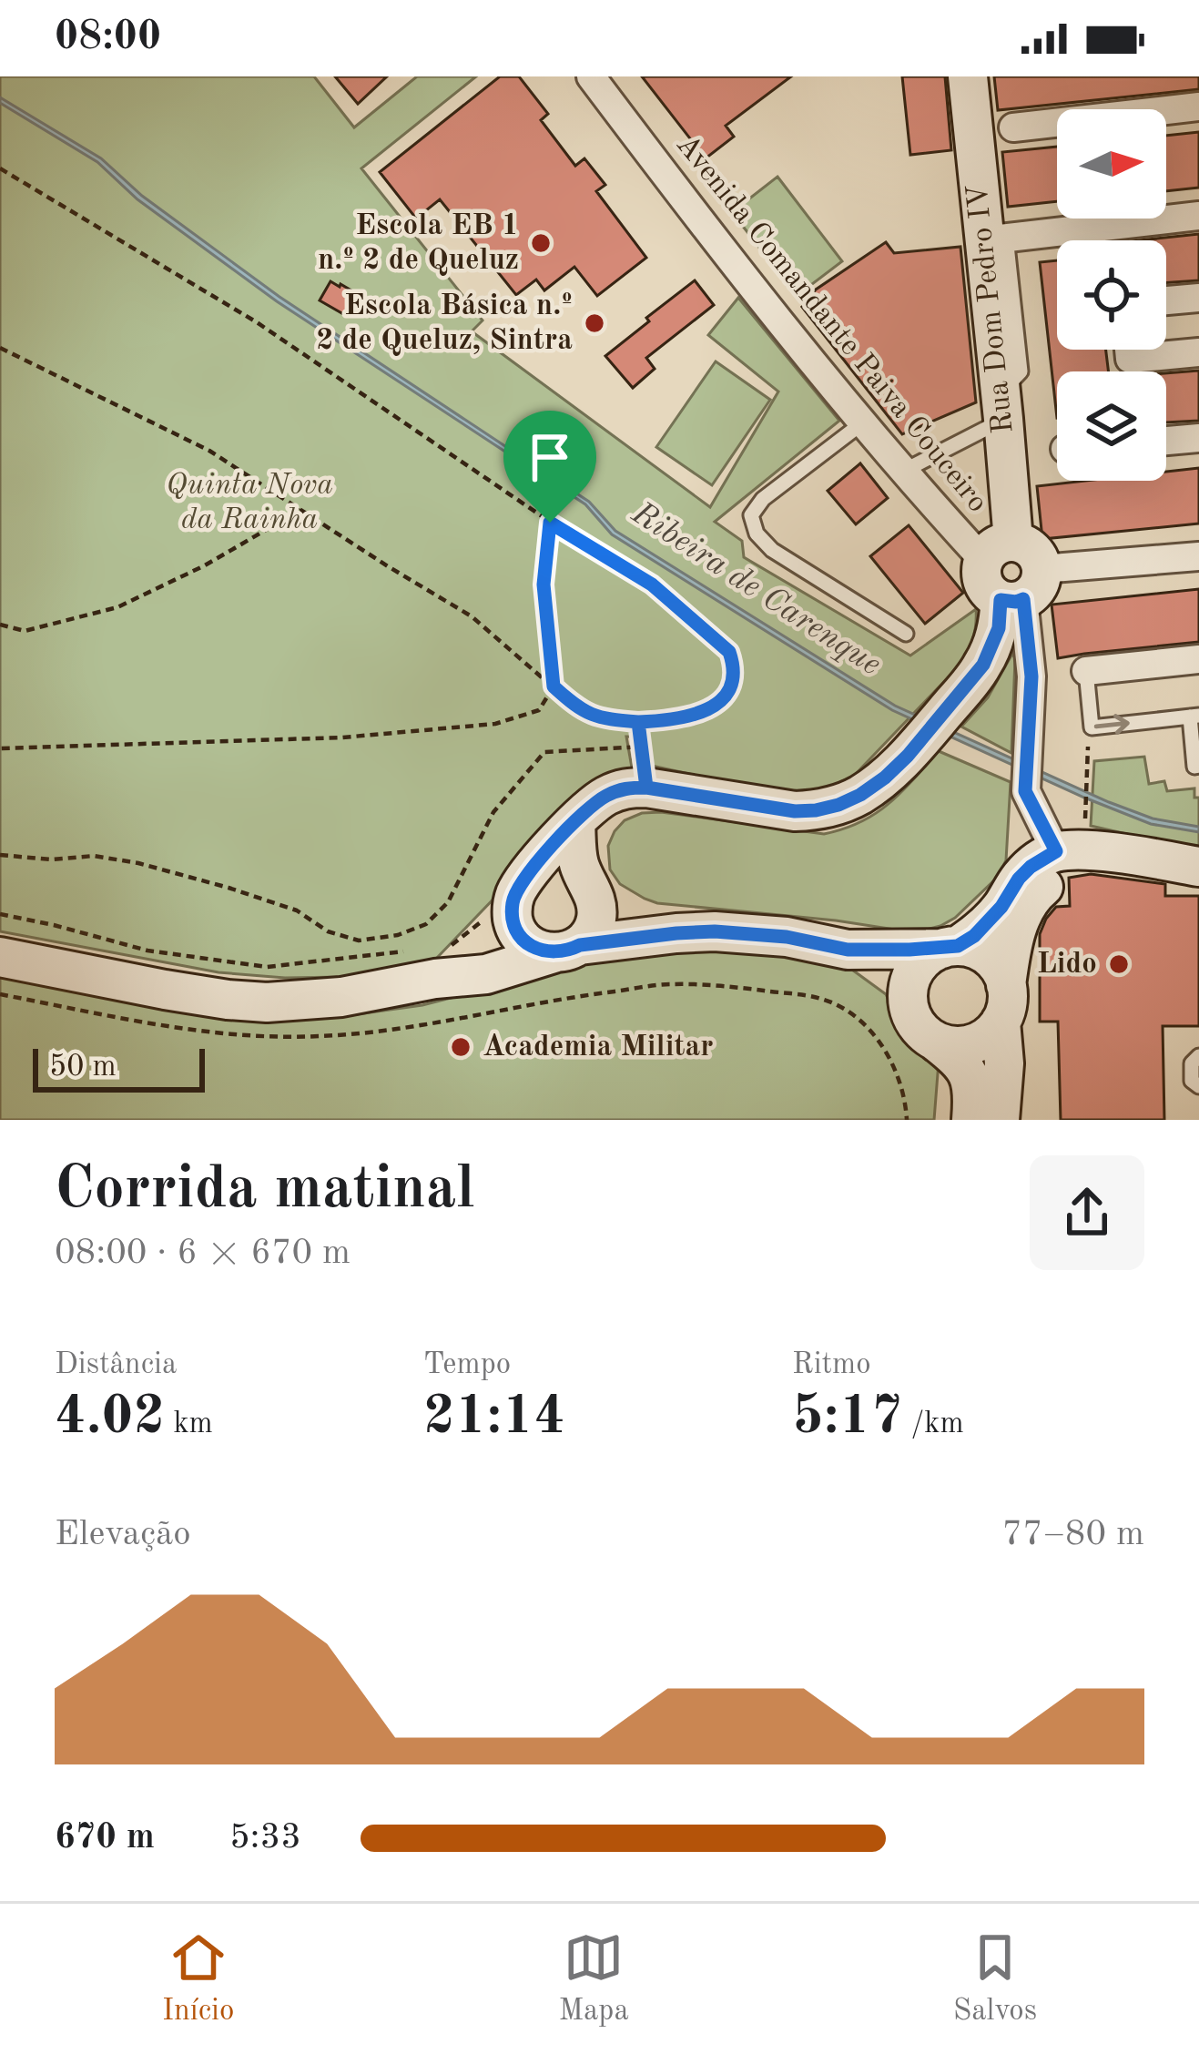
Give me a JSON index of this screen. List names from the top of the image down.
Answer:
{
  "streets": {
    "main road": ["Rua Dom Pedro IV"],
    "street": ["Avenida Comandante Paiva Couceiro"]
  },
  "crossings": [
    ["Rua Dom Pedro IV", "Avenida Comandante Paiva Couceiro"]
  ],
  "water": ["Ribeira de Carenque"],
  "parks": ["Quinta Nova da Rainha"],
  "places": [
    "Escola EB 1 n.º 2 de Queluz",
    "Escola Básica n.º 2 de Queluz, Sintra",
    "Lido",
    "Academia Militar"
  ],
  "scale_bar": "50 m",
  "north": "right",
  "page": {
    "status": "08:00",
    "scale": "50 m",
    "heading": ["Corrida matinal", "08:00 · 6 × 670 m"],
    "stats": [
      ["Distância", "4.02 km"],
      ["Tempo", "21:14"],
      ["Ritmo", "5:17 /km"]
    ],
    "chart": ["Elevação", "77–80 m"],
    "list": [
      {
        "name": "670 m",
        "note": "5:33"
      }
    ],
    "tabs": ["Início", "Mapa", "Salvos"]
  }
}
